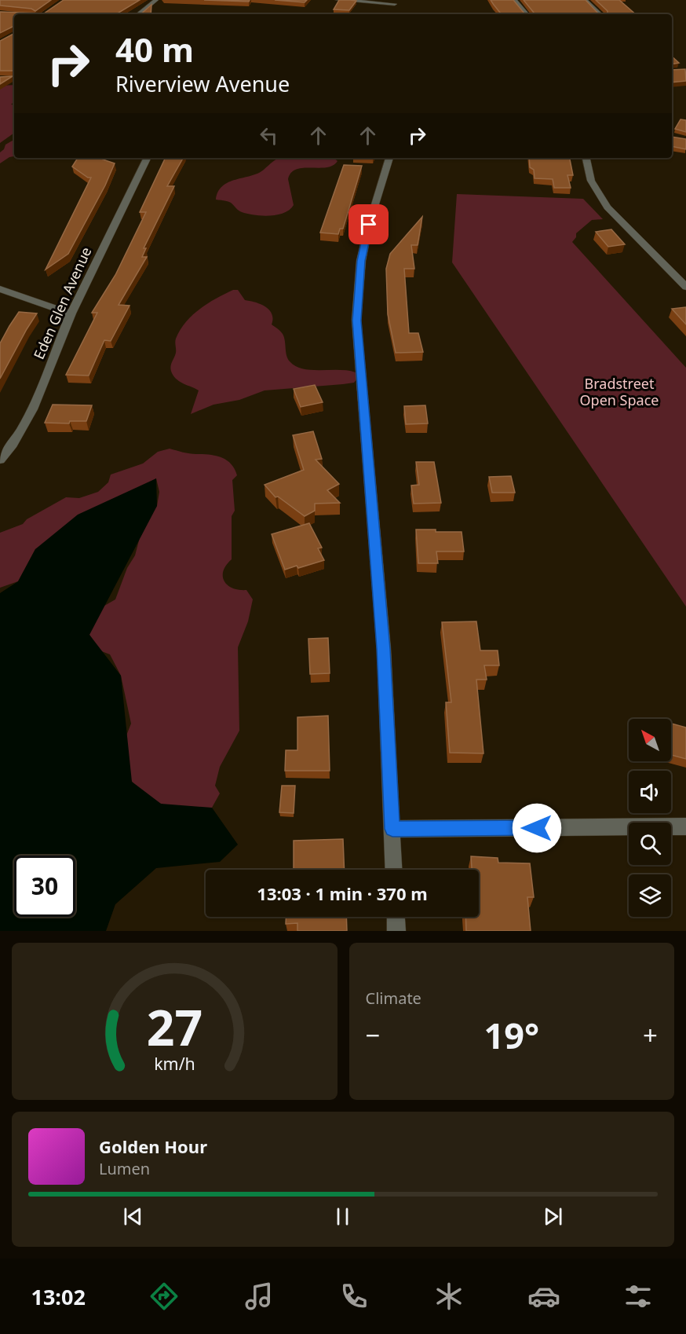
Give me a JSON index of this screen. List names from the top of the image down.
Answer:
{
  "streets": {
    "street": ["Eden Glen Avenue"]
  },
  "parks": ["Bradstreet Open Space"],
  "north": "top left",
  "page": {
    "turn": ["40 m", "Riverview Avenue"],
    "limit": "30",
    "trip": "13:03 · 1 min · 370 m",
    "tile": "Climate",
    "heat": ["−", "19°", "+"],
    "song": ["Golden Hour", "Lumen"],
    "tabs": "13:02",
    "gauge": ["27", "km/h"]
  }
}
